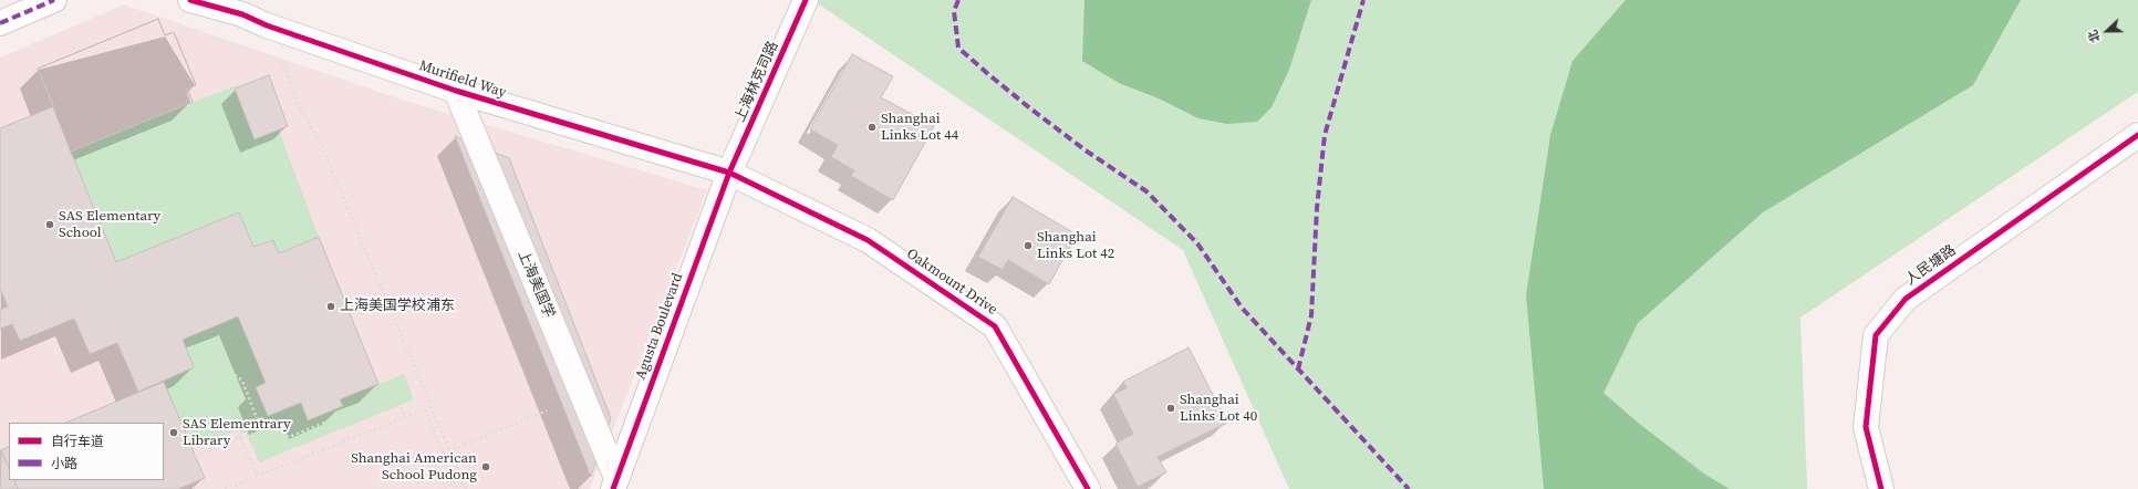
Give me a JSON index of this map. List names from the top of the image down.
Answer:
{
  "streets": {
    "street": [
      "Murifield Way",
      "上海林克司路",
      "人民塘路",
      "Oakmount Drive",
      "上海美国学",
      "Agusta Boulevard"
    ]
  },
  "crossings": [
    ["Murifield Way", "上海林克司路"],
    ["Murifield Way", "Oakmount Drive"],
    ["Murifield Way", "上海美国学"],
    ["Murifield Way", "Agusta Boulevard"],
    ["上海林克司路", "Oakmount Drive"],
    ["上海林克司路", "Agusta Boulevard"],
    ["Oakmount Drive", "Agusta Boulevard"],
    ["上海美国学", "Agusta Boulevard"]
  ],
  "places": [
    "Shanghai Links Lot 44",
    "SAS Elementary School",
    "Shanghai Links Lot 42",
    "上海美国学校浦东",
    "Shanghai Links Lot 40",
    "SAS Elementrary Library",
    "Shanghai American School Pudong"
  ],
  "legend": ["自行车道", "小路"],
  "north": "left"
}
